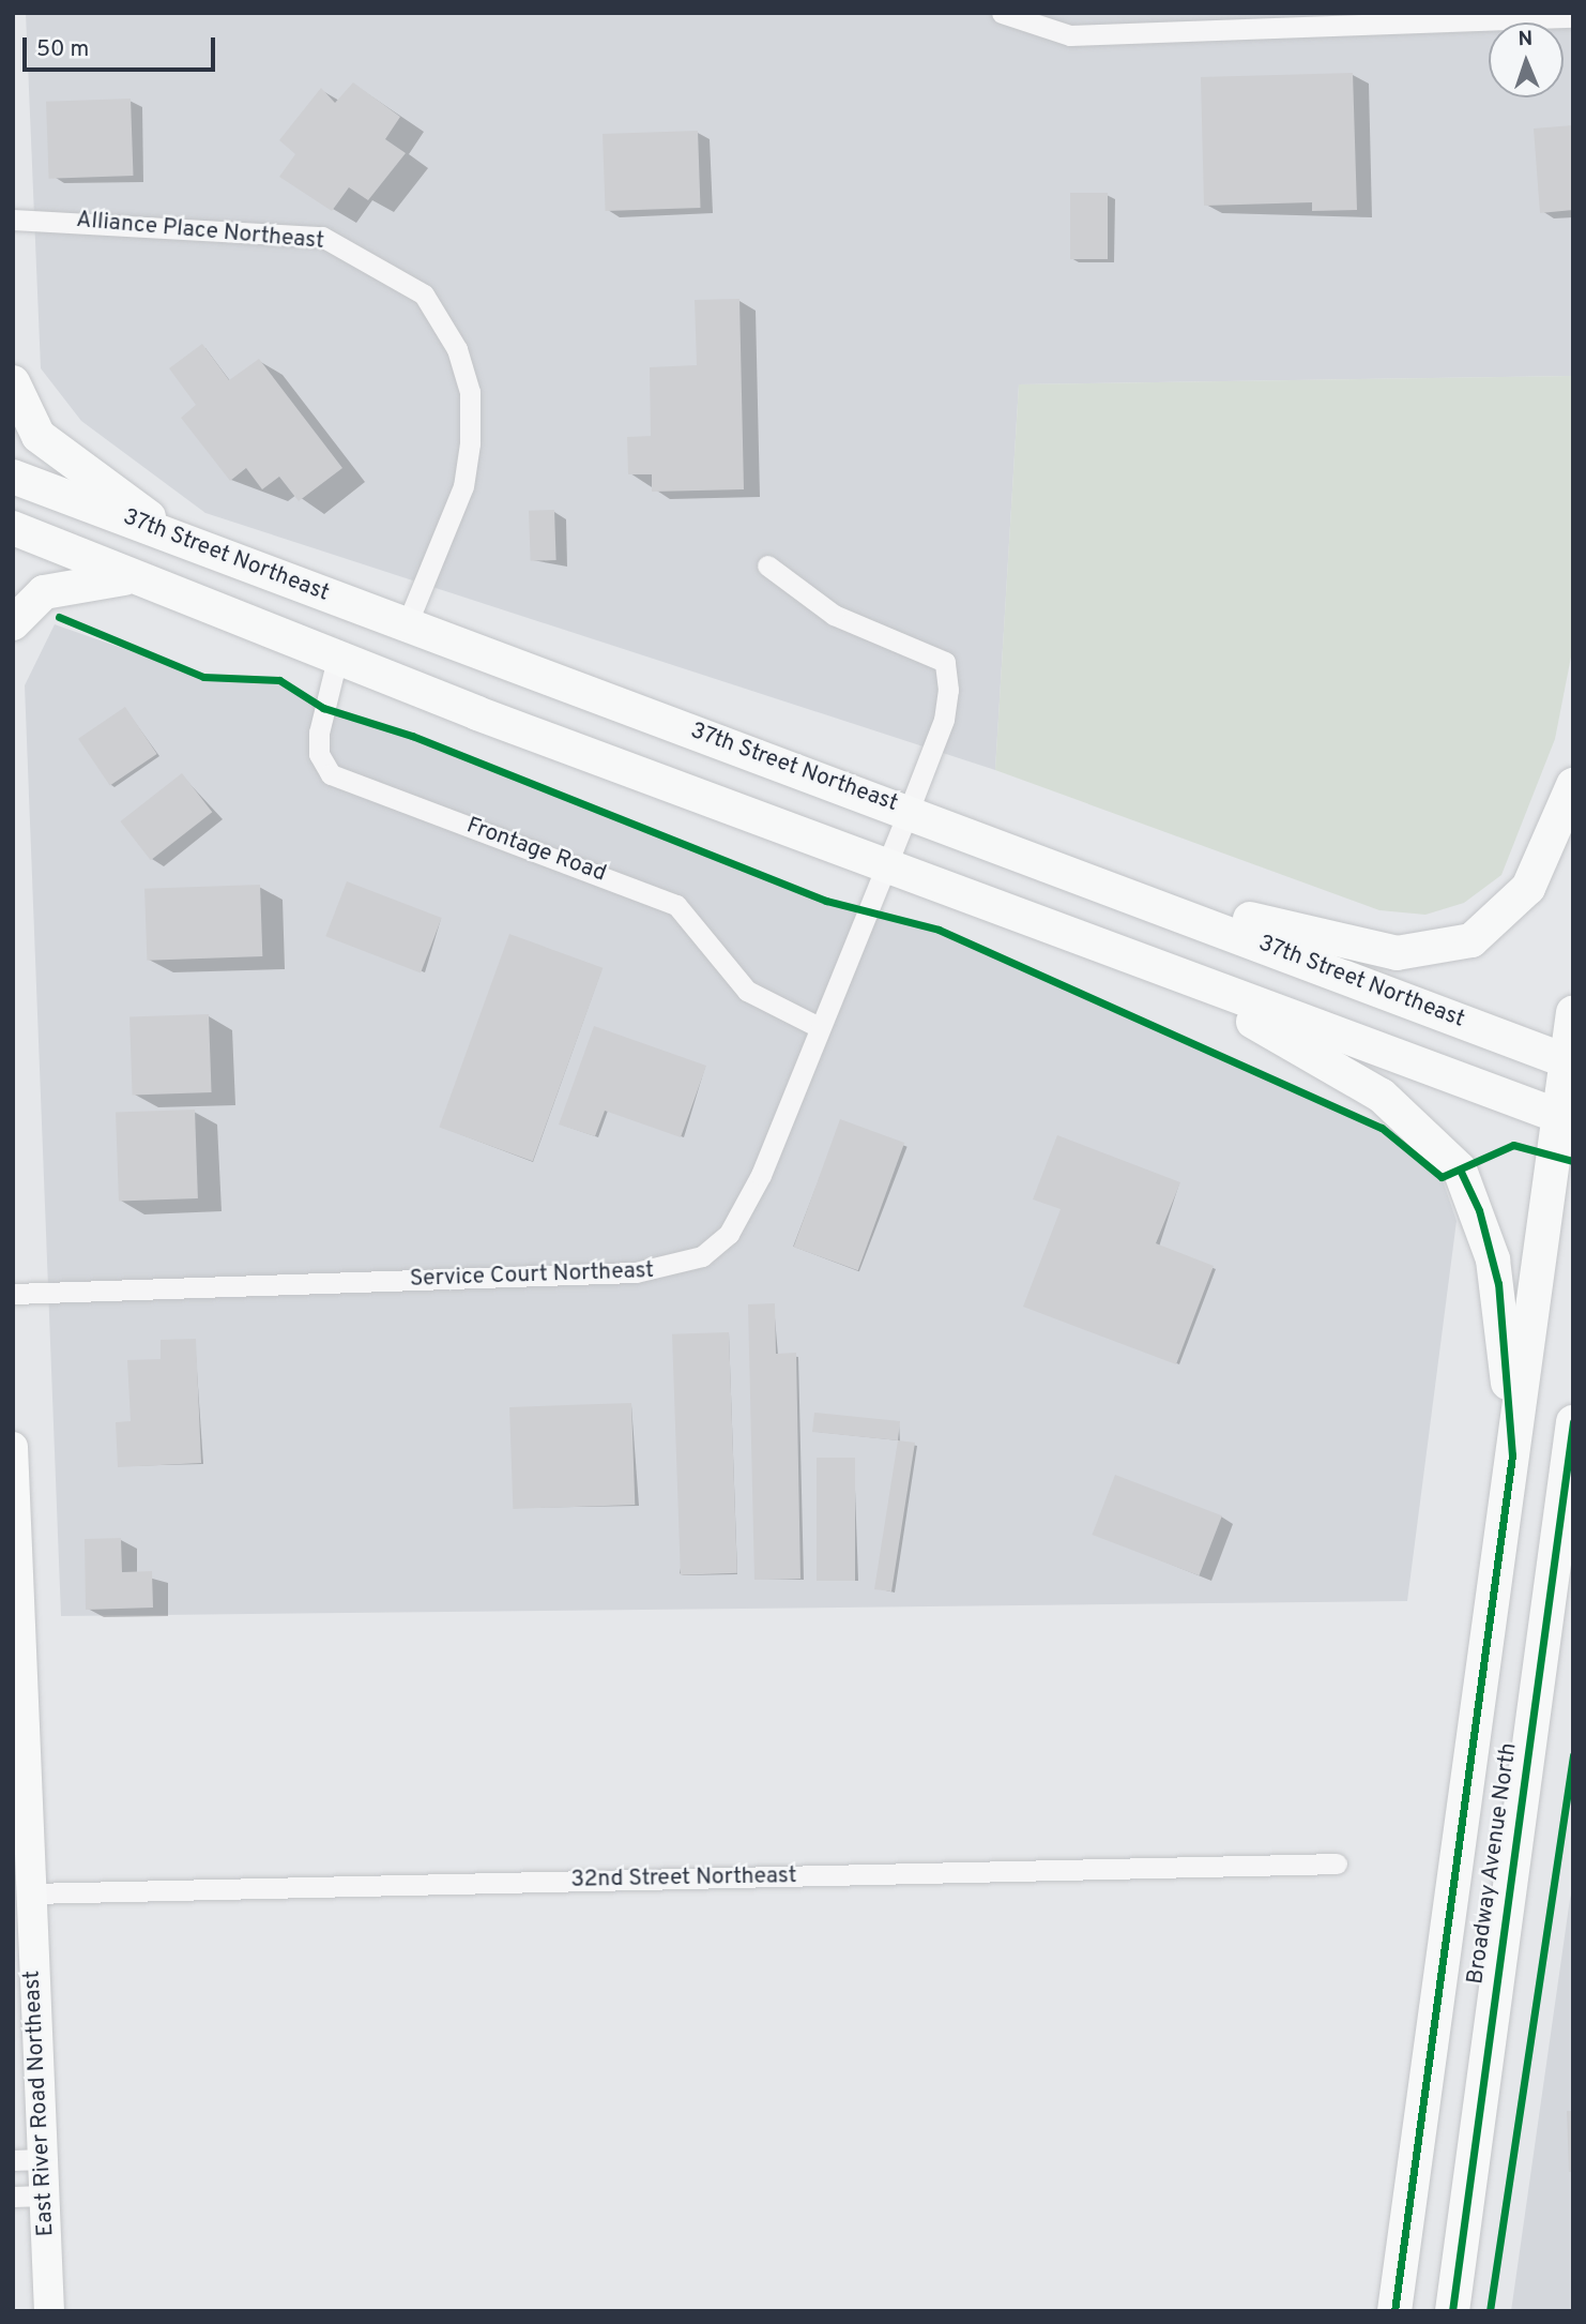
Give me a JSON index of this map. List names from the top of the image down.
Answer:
{
  "streets": {
    "main road": ["37th Street Northeast", "Broadway Avenue North"],
    "street": [
      "Alliance Place Northeast",
      "Frontage Road",
      "Service Court Northeast",
      "32nd Street Northeast",
      "East River Road Northeast"
    ]
  },
  "crossings": [
    ["Alliance Place Northeast", "37th Street Northeast"],
    ["37th Street Northeast", "Service Court Northeast"],
    ["37th Street Northeast", "Broadway Avenue North"],
    ["Frontage Road", "Service Court Northeast"],
    ["32nd Street Northeast", "East River Road Northeast"]
  ],
  "scale_bar": "50 m",
  "north": "top"
}
